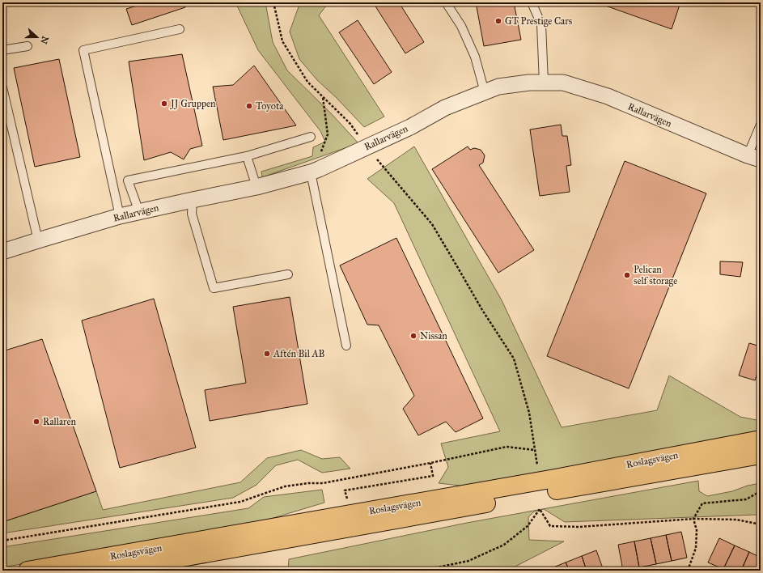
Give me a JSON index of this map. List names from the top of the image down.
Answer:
{
  "streets": {
    "main road": ["Roslagsvägen"],
    "street": ["Rallarvägen"]
  },
  "places": [
    "GT Prestige Cars",
    "JJ Gruppen",
    "Toyota",
    "Pelican self storage",
    "Nissan",
    "Aftén Bil AB",
    "Rallaren"
  ],
  "north": "right"
}
